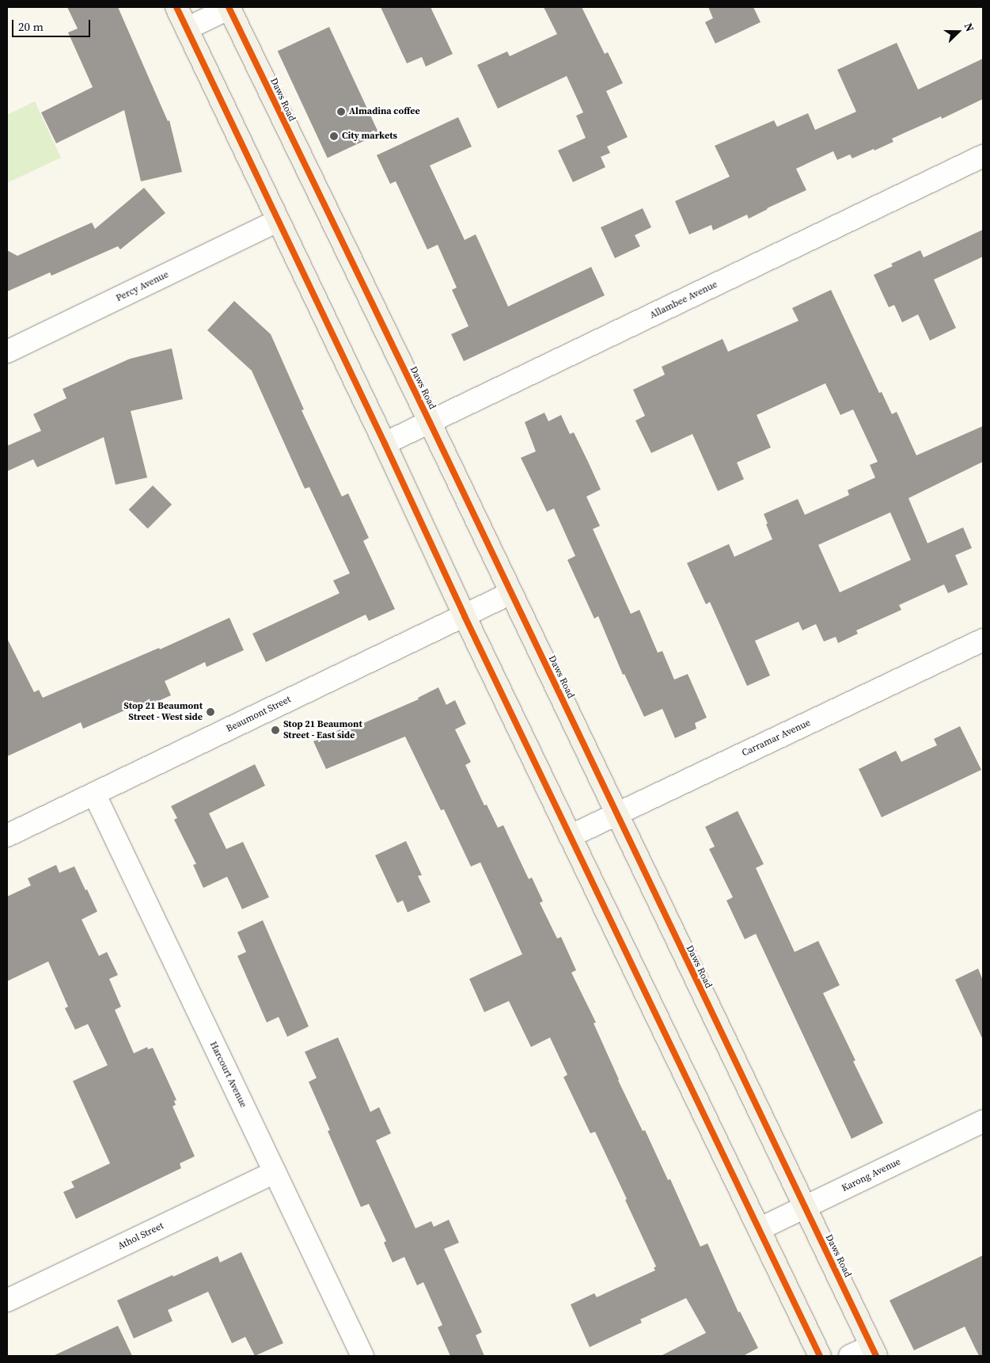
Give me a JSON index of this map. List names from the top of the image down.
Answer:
{
  "streets": {
    "main road": ["Daws Road"],
    "street": [
      "Percy Avenue",
      "Allambee Avenue",
      "Beaumont Street",
      "Carramar Avenue",
      "Harcourt Avenue",
      "Karong Avenue",
      "Athol Street"
    ]
  },
  "crossings": [
    ["Daws Road", "Allambee Avenue"],
    ["Daws Road", "Beaumont Street"],
    ["Daws Road", "Carramar Avenue"],
    ["Daws Road", "Karong Avenue"],
    ["Beaumont Street", "Harcourt Avenue"],
    ["Harcourt Avenue", "Athol Street"]
  ],
  "places": [
    "Almadina coffee",
    "City markets",
    "Stop 21 Beaumont Street - West side",
    "Stop 21 Beaumont Street - East side"
  ],
  "scale_bar": "20 m",
  "north": "right"
}
